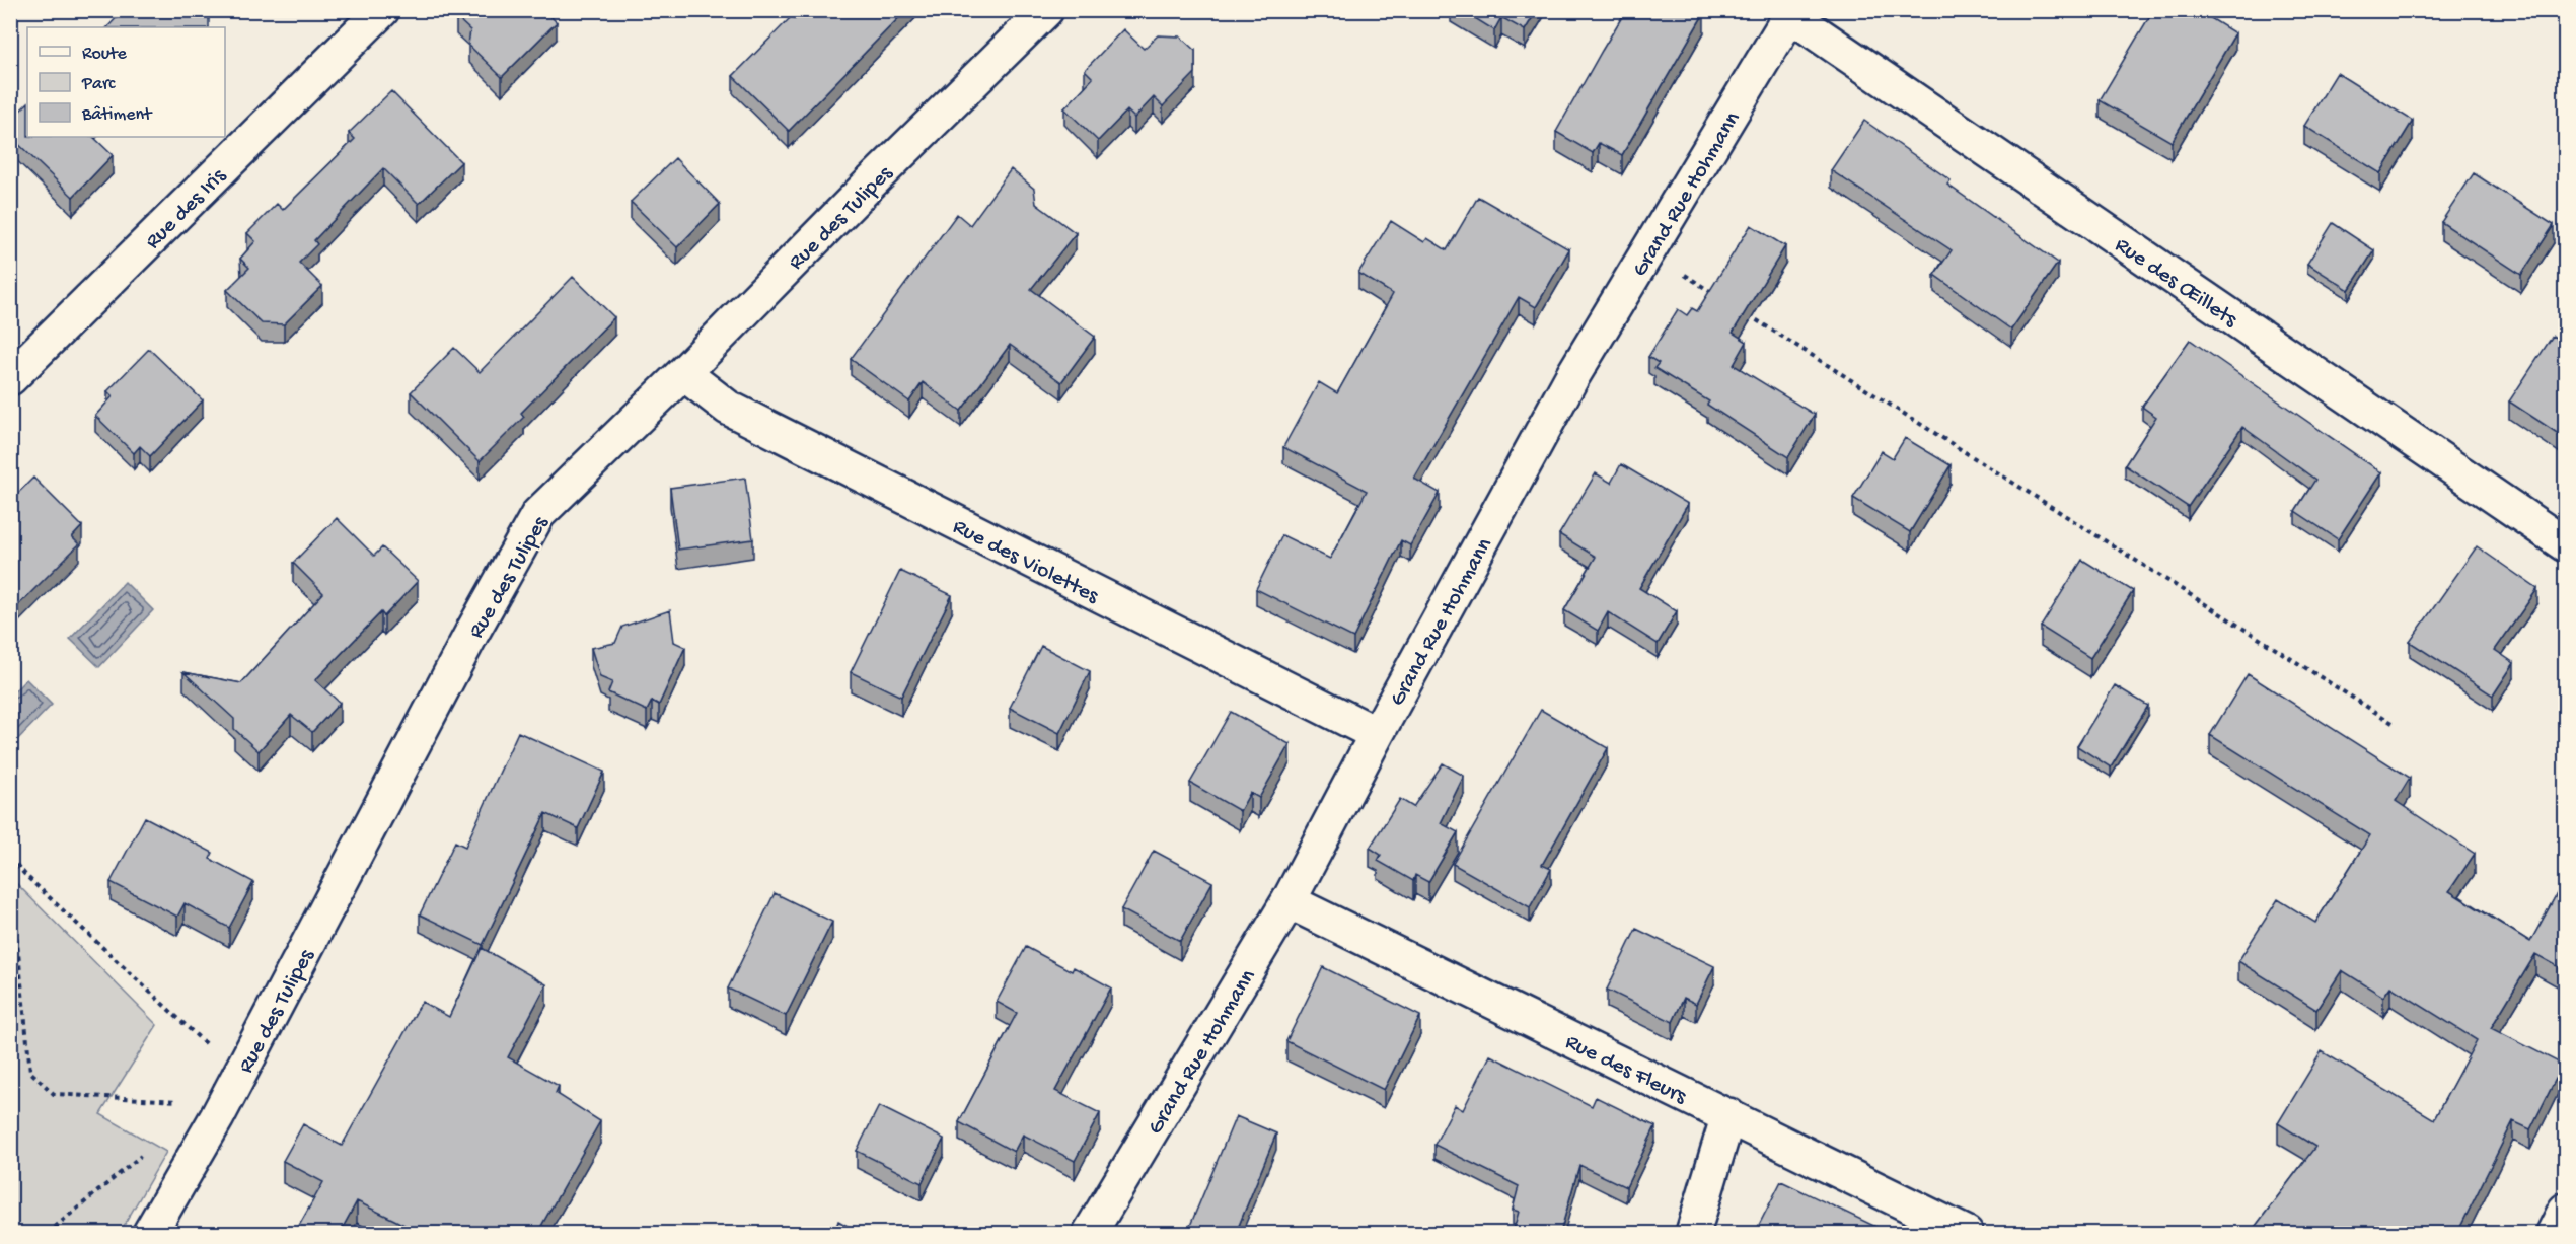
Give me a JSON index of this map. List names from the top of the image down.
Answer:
{
  "streets": {
    "street": [
      "Grand Rue Hohmann",
      "Rue des Iris",
      "Rue des Tulipes",
      "Rue des Œillets",
      "Rue des Violettes",
      "Rue des Fleurs"
    ]
  },
  "crossings": [
    ["Grand Rue Hohmann", "Rue des Œillets"],
    ["Grand Rue Hohmann", "Rue des Violettes"],
    ["Grand Rue Hohmann", "Rue des Fleurs"],
    ["Rue des Tulipes", "Rue des Violettes"]
  ],
  "legend": ["Route", "Parc", "Bâtiment"]
}
